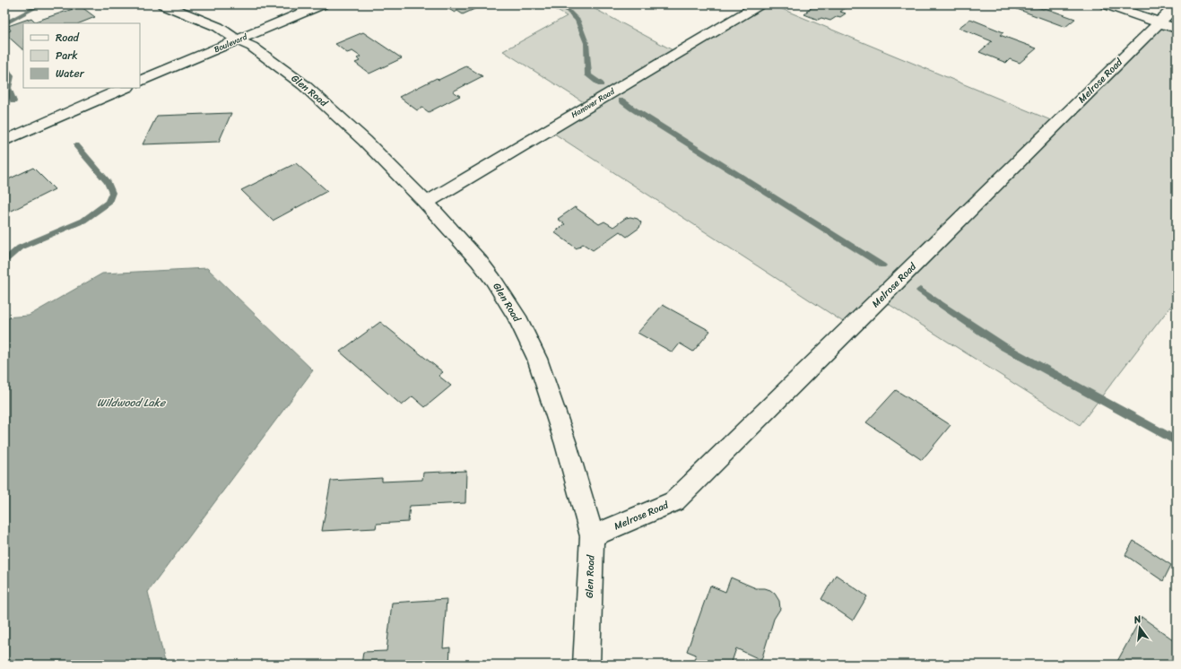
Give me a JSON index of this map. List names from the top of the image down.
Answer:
{
  "streets": {
    "street": [
      "Boulevard",
      "Melrose Road",
      "Glen Road",
      "Hanover Road"
    ]
  },
  "crossings": [
    ["Boulevard", "Glen Road"],
    ["Melrose Road", "Glen Road"],
    ["Glen Road", "Hanover Road"]
  ],
  "water": ["Wildwood Lake"],
  "legend": ["Road", "Park", "Water"],
  "north": "top"
}
